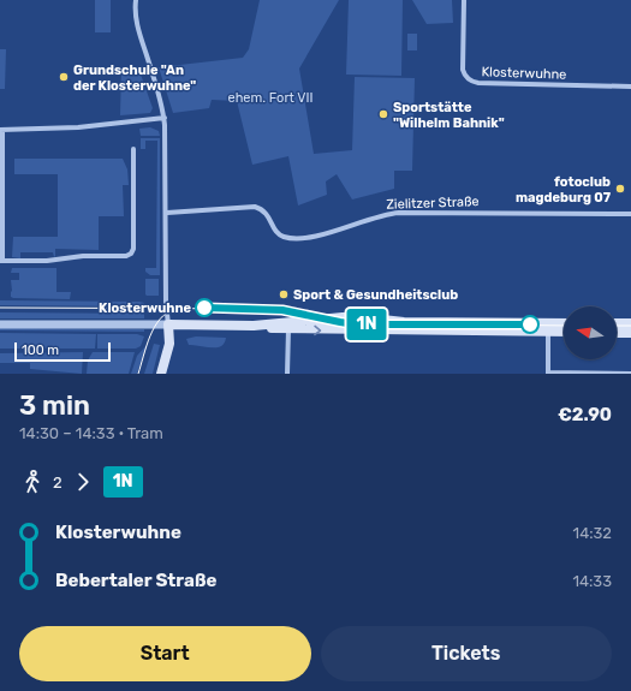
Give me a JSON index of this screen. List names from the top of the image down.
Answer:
{
  "streets": {
    "street": ["Klosterwuhne", "Zielitzer Straße"]
  },
  "parks": ["ehem. Fort VII"],
  "places": [
    "Grundschule \"An der Klosterwuhne\"",
    "Sportstätte \"Wilhelm Bahnik\"",
    "fotoclub magdeburg 07",
    "Sport & Gesundheitsclub",
    "Klosterwuhne"
  ],
  "lines": ["tram line 1N"],
  "scale_bar": "100 m",
  "north": "left",
  "page": {
    "on_map": "1N",
    "scale": "100 m",
    "heading": ["3 min", "14:30 – 14:33 · Tram", "€2.90"],
    "legs": ["2", "1N"],
    "list": [
      {
        "name": "Klosterwuhne",
        "value": "14:32"
      },
      {
        "name": "Bebertaler Straße",
        "value": "14:33"
      }
    ],
    "buttons": ["Start", "Tickets"]
  }
}
